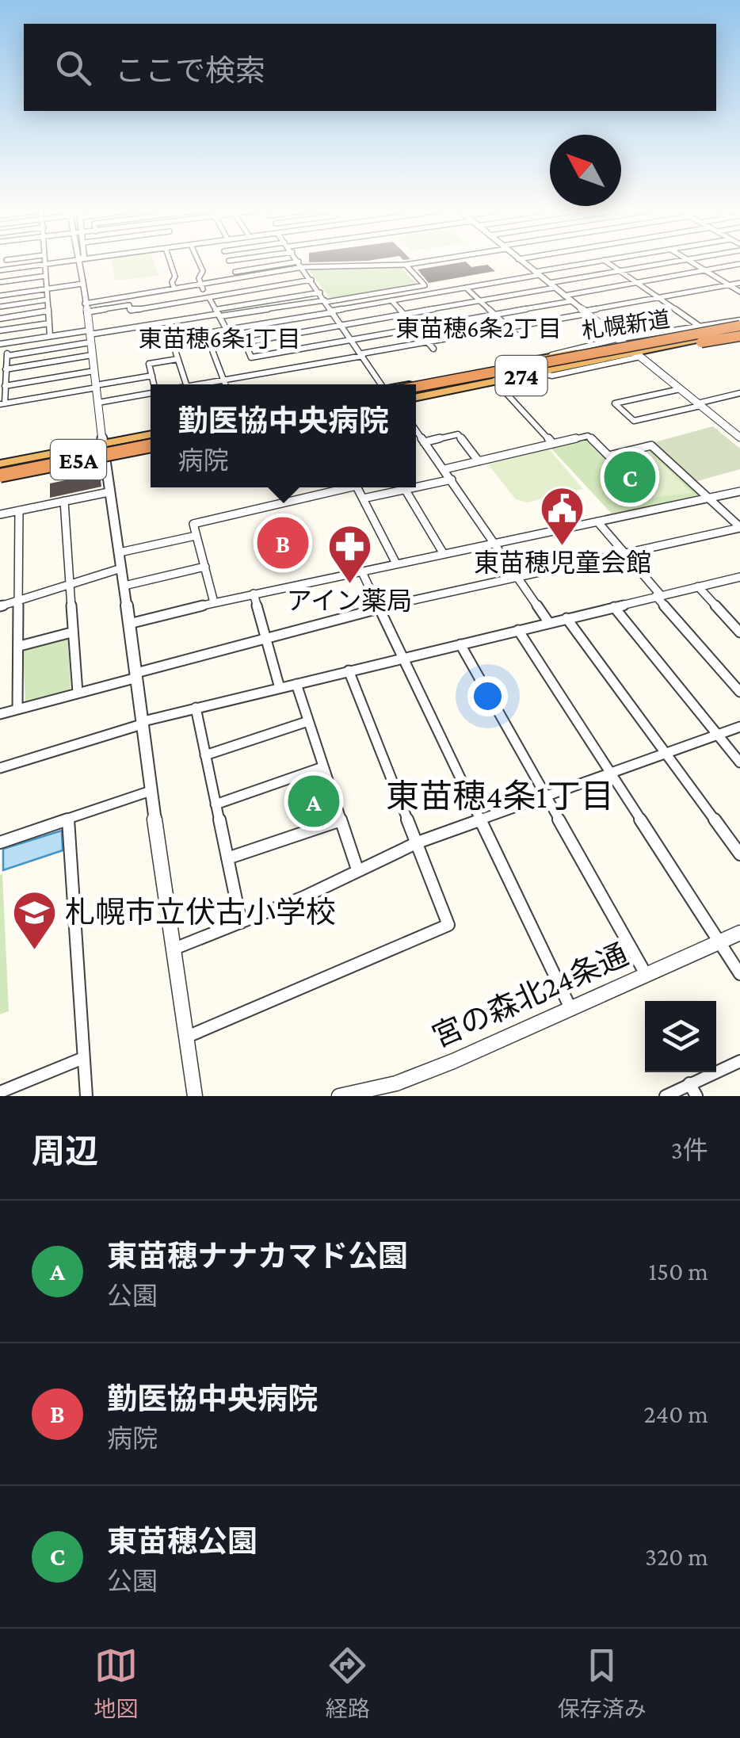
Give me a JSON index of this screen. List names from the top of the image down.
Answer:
{
  "streets": {
    "highway": ["札幌新道", "274", "E5A"],
    "street": ["宮の森北24条通"]
  },
  "districts": ["東苗穂6条2丁目", "東苗穂6条1丁目", "東苗穂4条1丁目"],
  "places": {
    "public building": ["東苗穂児童会館"],
    "pharmacy": ["アイン薬局"],
    "school or university": ["札幌市立伏古小学校"]
  },
  "north": "top left",
  "page": {
    "search": "ここで検索",
    "popup": ["勤医協中央病院", "病院"],
    "pins": ["C", "B", "A"],
    "heading": ["周辺", "3件"],
    "list": [
      {
        "mark": "A",
        "name": "東苗穂ナナカマド公園",
        "note": "公園",
        "value": "150 m"
      },
      {
        "mark": "B",
        "name": "勤医協中央病院",
        "note": "病院",
        "value": "240 m"
      },
      {
        "mark": "C",
        "name": "東苗穂公園",
        "note": "公園",
        "value": "320 m"
      }
    ],
    "nav": ["地図", "経路", "保存済み"]
  }
}
